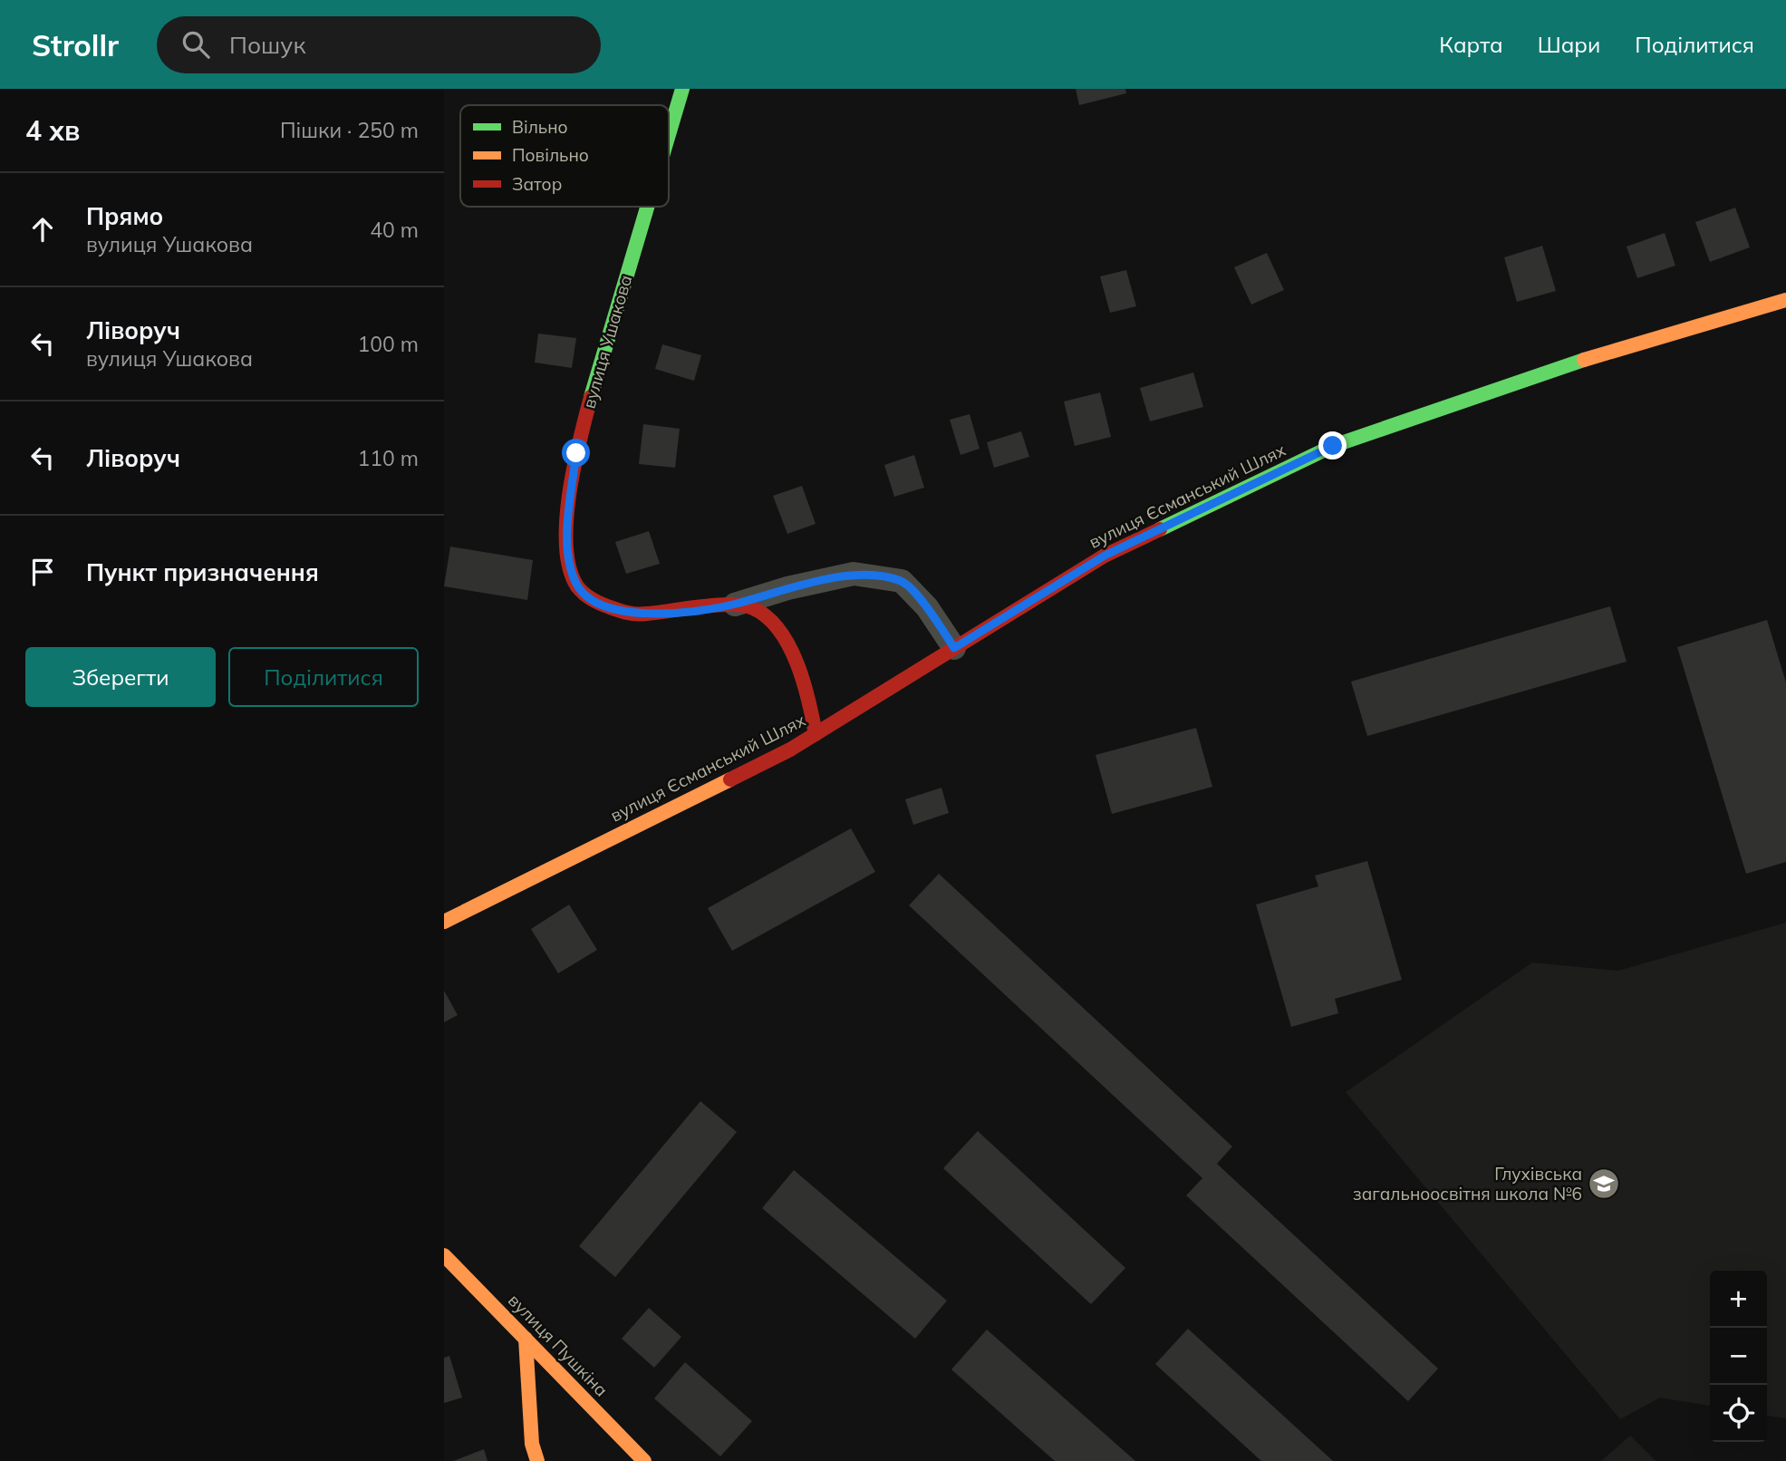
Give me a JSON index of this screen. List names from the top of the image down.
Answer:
{
  "streets": {
    "street": ["вулиця Ушакова", "вулиця Єсманський Шлях", "вулиця Пушкіна"]
  },
  "crossings": [
    ["вулиця Ушакова", "вулиця Єсманський Шлях"]
  ],
  "places": {
    "school or university": ["Глухівська загальноосвітня школа №6"]
  },
  "legend": ["Вільно", "Повільно", "Затор"],
  "page": {
    "header": "Strollr",
    "search": "Пошук",
    "nav": ["Карта", "Шари", "Поділитися"],
    "heading": ["4 хв", "Пішки · 250 m"],
    "list": [
      ["Прямо", "вулиця Ушакова", "40 m"],
      ["Ліворуч", "вулиця Ушакова", "100 m"],
      ["Ліворуч", "110 m"],
      "Пункт призначення"
    ],
    "buttons": ["Зберегти", "Поділитися"],
    "map_buttons": ["+", "−"]
  }
}
